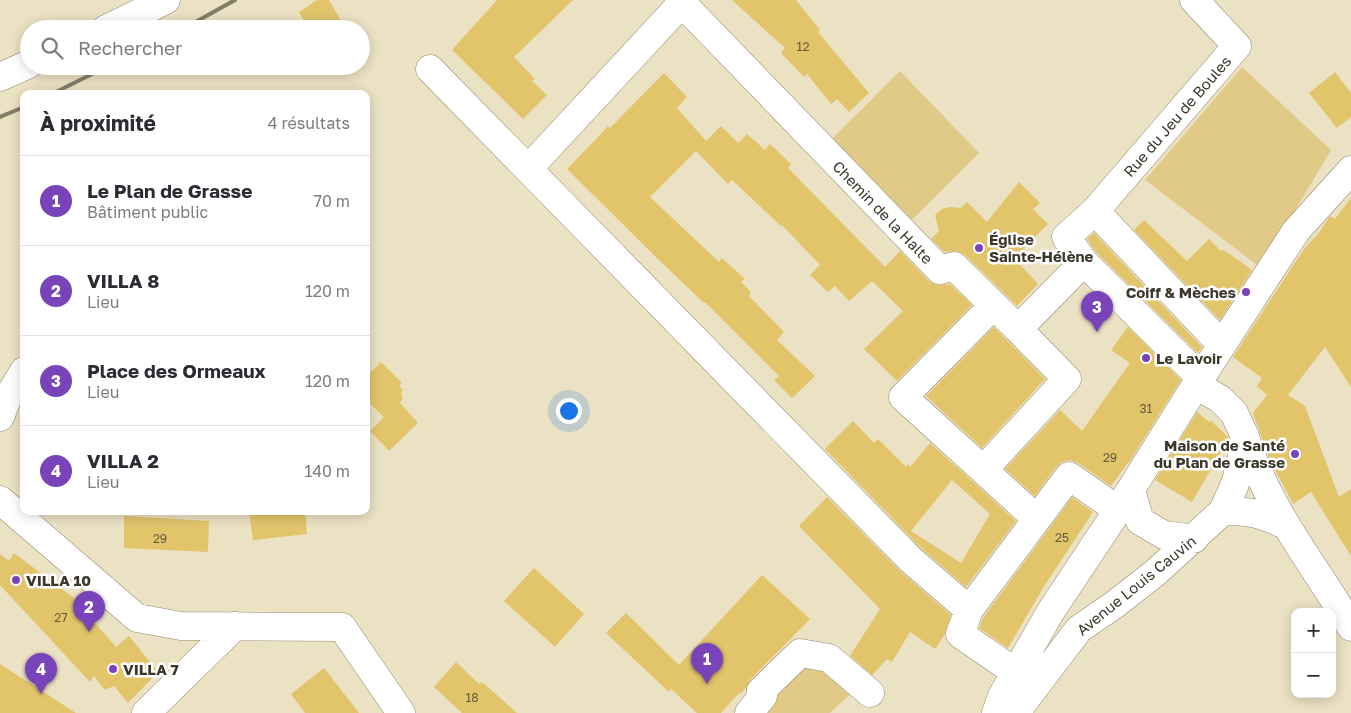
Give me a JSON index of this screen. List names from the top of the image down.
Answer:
{
  "streets": {
    "street": ["Rue du Jeu de Boules", "Chemin de la Halte", "Avenue Louis Cauvin"]
  },
  "places": [
    "Église Sainte-Hélène",
    "Coiff & Mèches",
    "Le Lavoir",
    "Maison de Santé du Plan de Grasse",
    "VILLA 10",
    "VILLA 7"
  ],
  "house_numbers": [
    "12",
    "31",
    "29",
    "25",
    "29",
    "27",
    "18"
  ],
  "page": {
    "search": "Rechercher",
    "heading": ["À proximité", "4 résultats"],
    "list": [
      {
        "mark": "1",
        "name": "Le Plan de Grasse",
        "note": "Bâtiment public",
        "value": "70 m"
      },
      {
        "mark": "2",
        "name": "VILLA 8",
        "note": "Lieu",
        "value": "120 m"
      },
      {
        "mark": "3",
        "name": "Place des Ormeaux",
        "note": "Lieu",
        "value": "120 m"
      },
      {
        "mark": "4",
        "name": "VILLA 2",
        "note": "Lieu",
        "value": "140 m"
      }
    ],
    "pins": [
      "3",
      "2",
      "1",
      "4"
    ],
    "map_buttons": ["+", "−"]
  }
}
